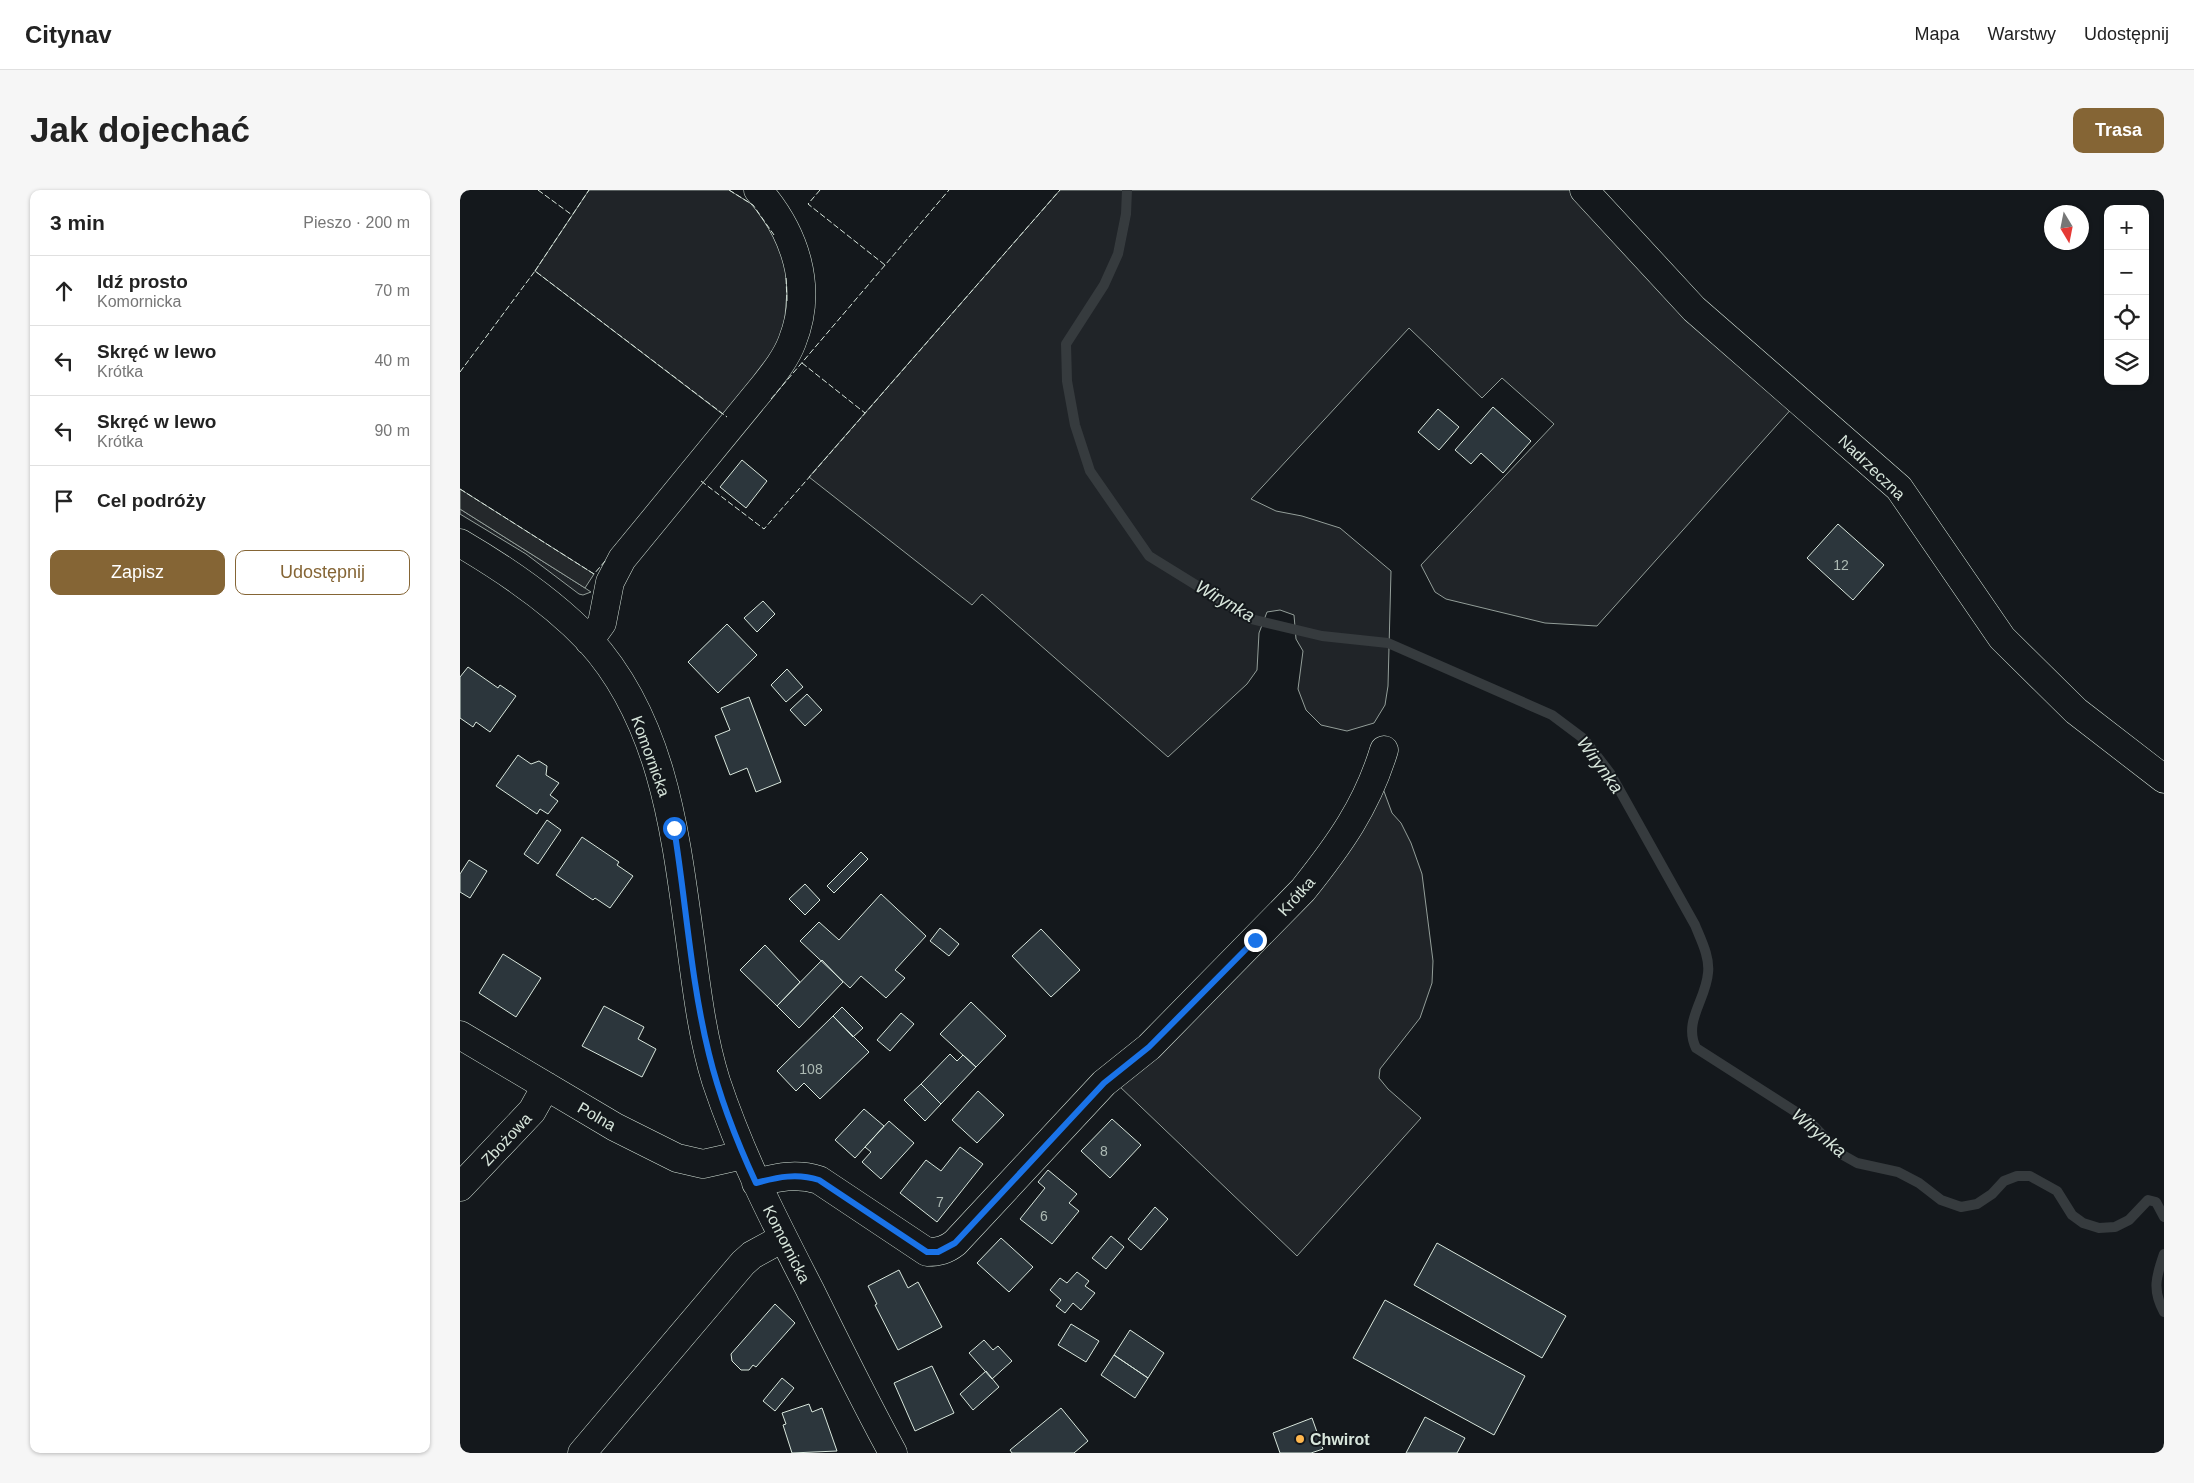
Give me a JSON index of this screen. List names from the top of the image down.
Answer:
{
  "streets": {
    "street": [
      "Nadrzeczna",
      "Komornicka",
      "Krótka",
      "Polna",
      "Zbożowa"
    ]
  },
  "crossings": [
    ["Komornicka", "Krótka"],
    ["Komornicka", "Polna"],
    ["Polna", "Zbożowa"]
  ],
  "water": ["Wirynka"],
  "places": ["Chwirot"],
  "house_numbers": [
    "12",
    "108",
    "8",
    "7",
    "6"
  ],
  "north": "bottom",
  "page": {
    "header": "Citynav",
    "nav": ["Mapa", "Warstwy", "Udostępnij"],
    "buttons": [
      "Trasa",
      ["Zapisz", "Udostępnij"]
    ],
    "title": "Jak dojechać",
    "heading": ["3 min", "Pieszo · 200 m"],
    "map_buttons": ["+", "−"],
    "list": [
      ["Idź prosto", "Komornicka", "70 m"],
      ["Skręć w lewo", "Krótka", "40 m"],
      ["Skręć w lewo", "Krótka", "90 m"],
      "Cel podróży"
    ]
  }
}
